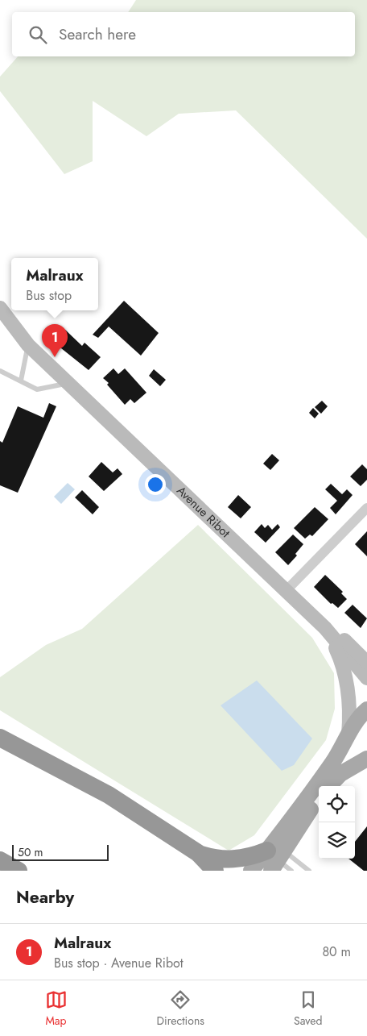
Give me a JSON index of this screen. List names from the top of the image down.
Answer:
{
  "streets": {
    "street": ["Avenue Ribot"]
  },
  "scale_bar": "50 m",
  "page": {
    "search": "Search here",
    "popup": ["Malraux", "Bus stop"],
    "pins": "1",
    "scale": "50 m",
    "heading": "Nearby",
    "list": [
      {
        "mark": "1",
        "name": "Malraux",
        "note": "Bus stop · Avenue Ribot",
        "value": "80 m"
      }
    ],
    "nav": ["Map", "Directions", "Saved"]
  }
}
